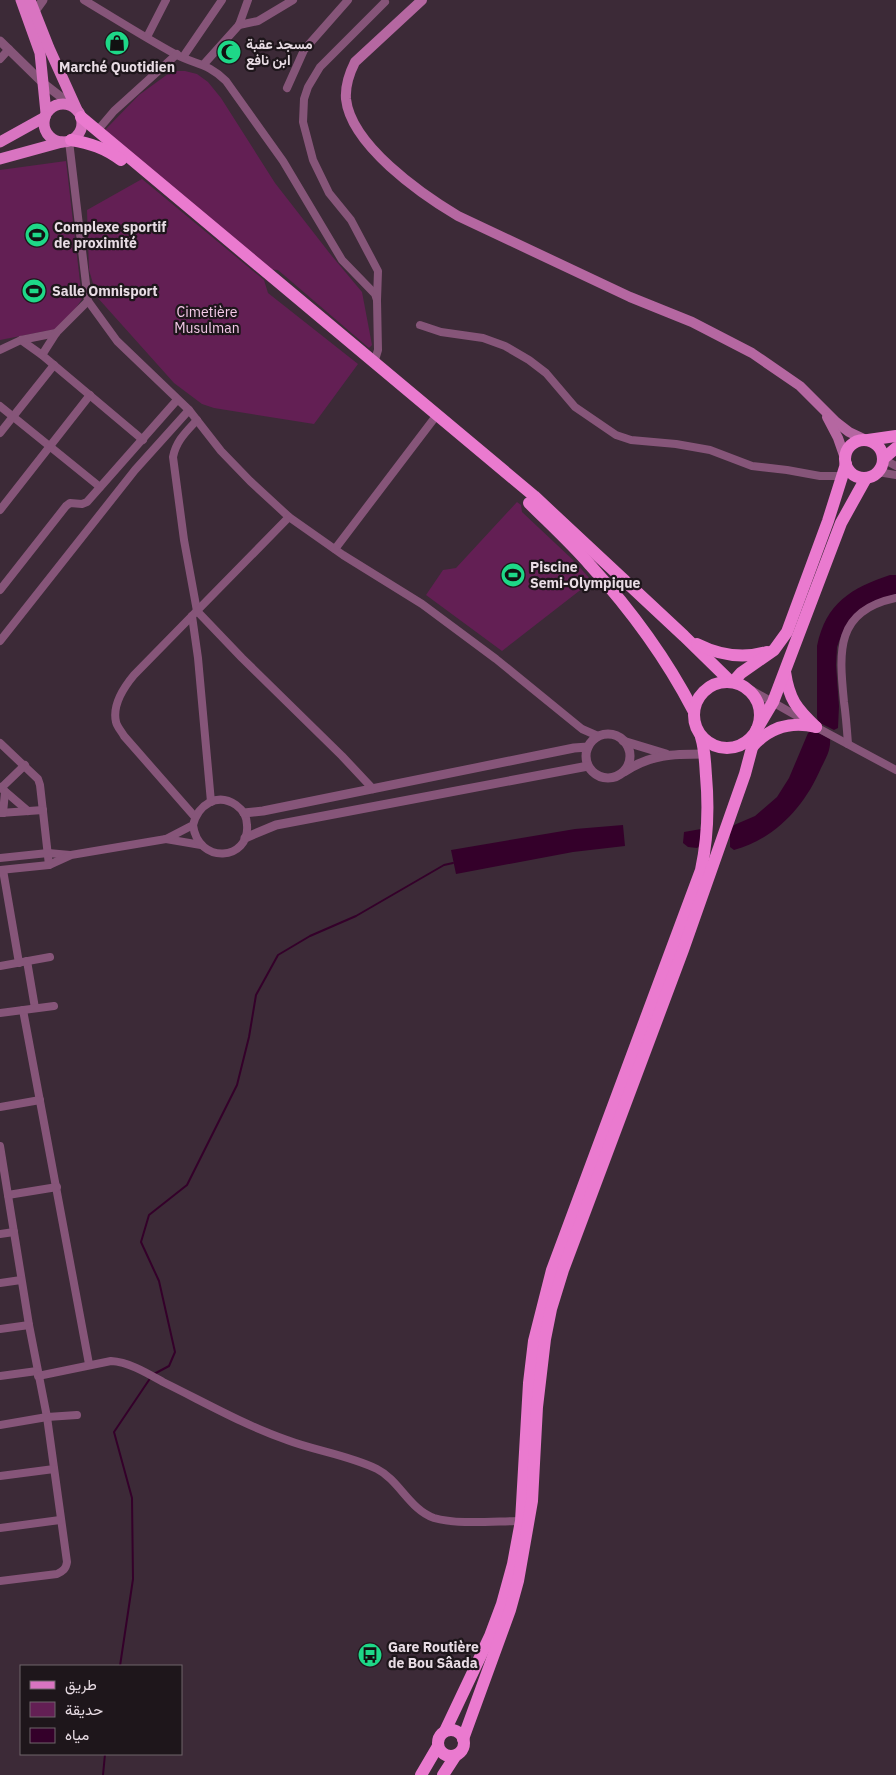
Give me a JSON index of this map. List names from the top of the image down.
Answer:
{
  "parks": ["Cimetière Musulman"],
  "places": {
    "shop": ["Marché Quotidien"],
    "mosque": ["مسجد عقبة ابن نافع"],
    "sports": ["Complexe sportif de proximité", "Salle Omnisport", "Piscine Semi-Olympique"],
    "bus stop": ["Gare Routière de Bou Sâada"]
  },
  "legend": ["طريق", "حديقة", "مياه"]
}
